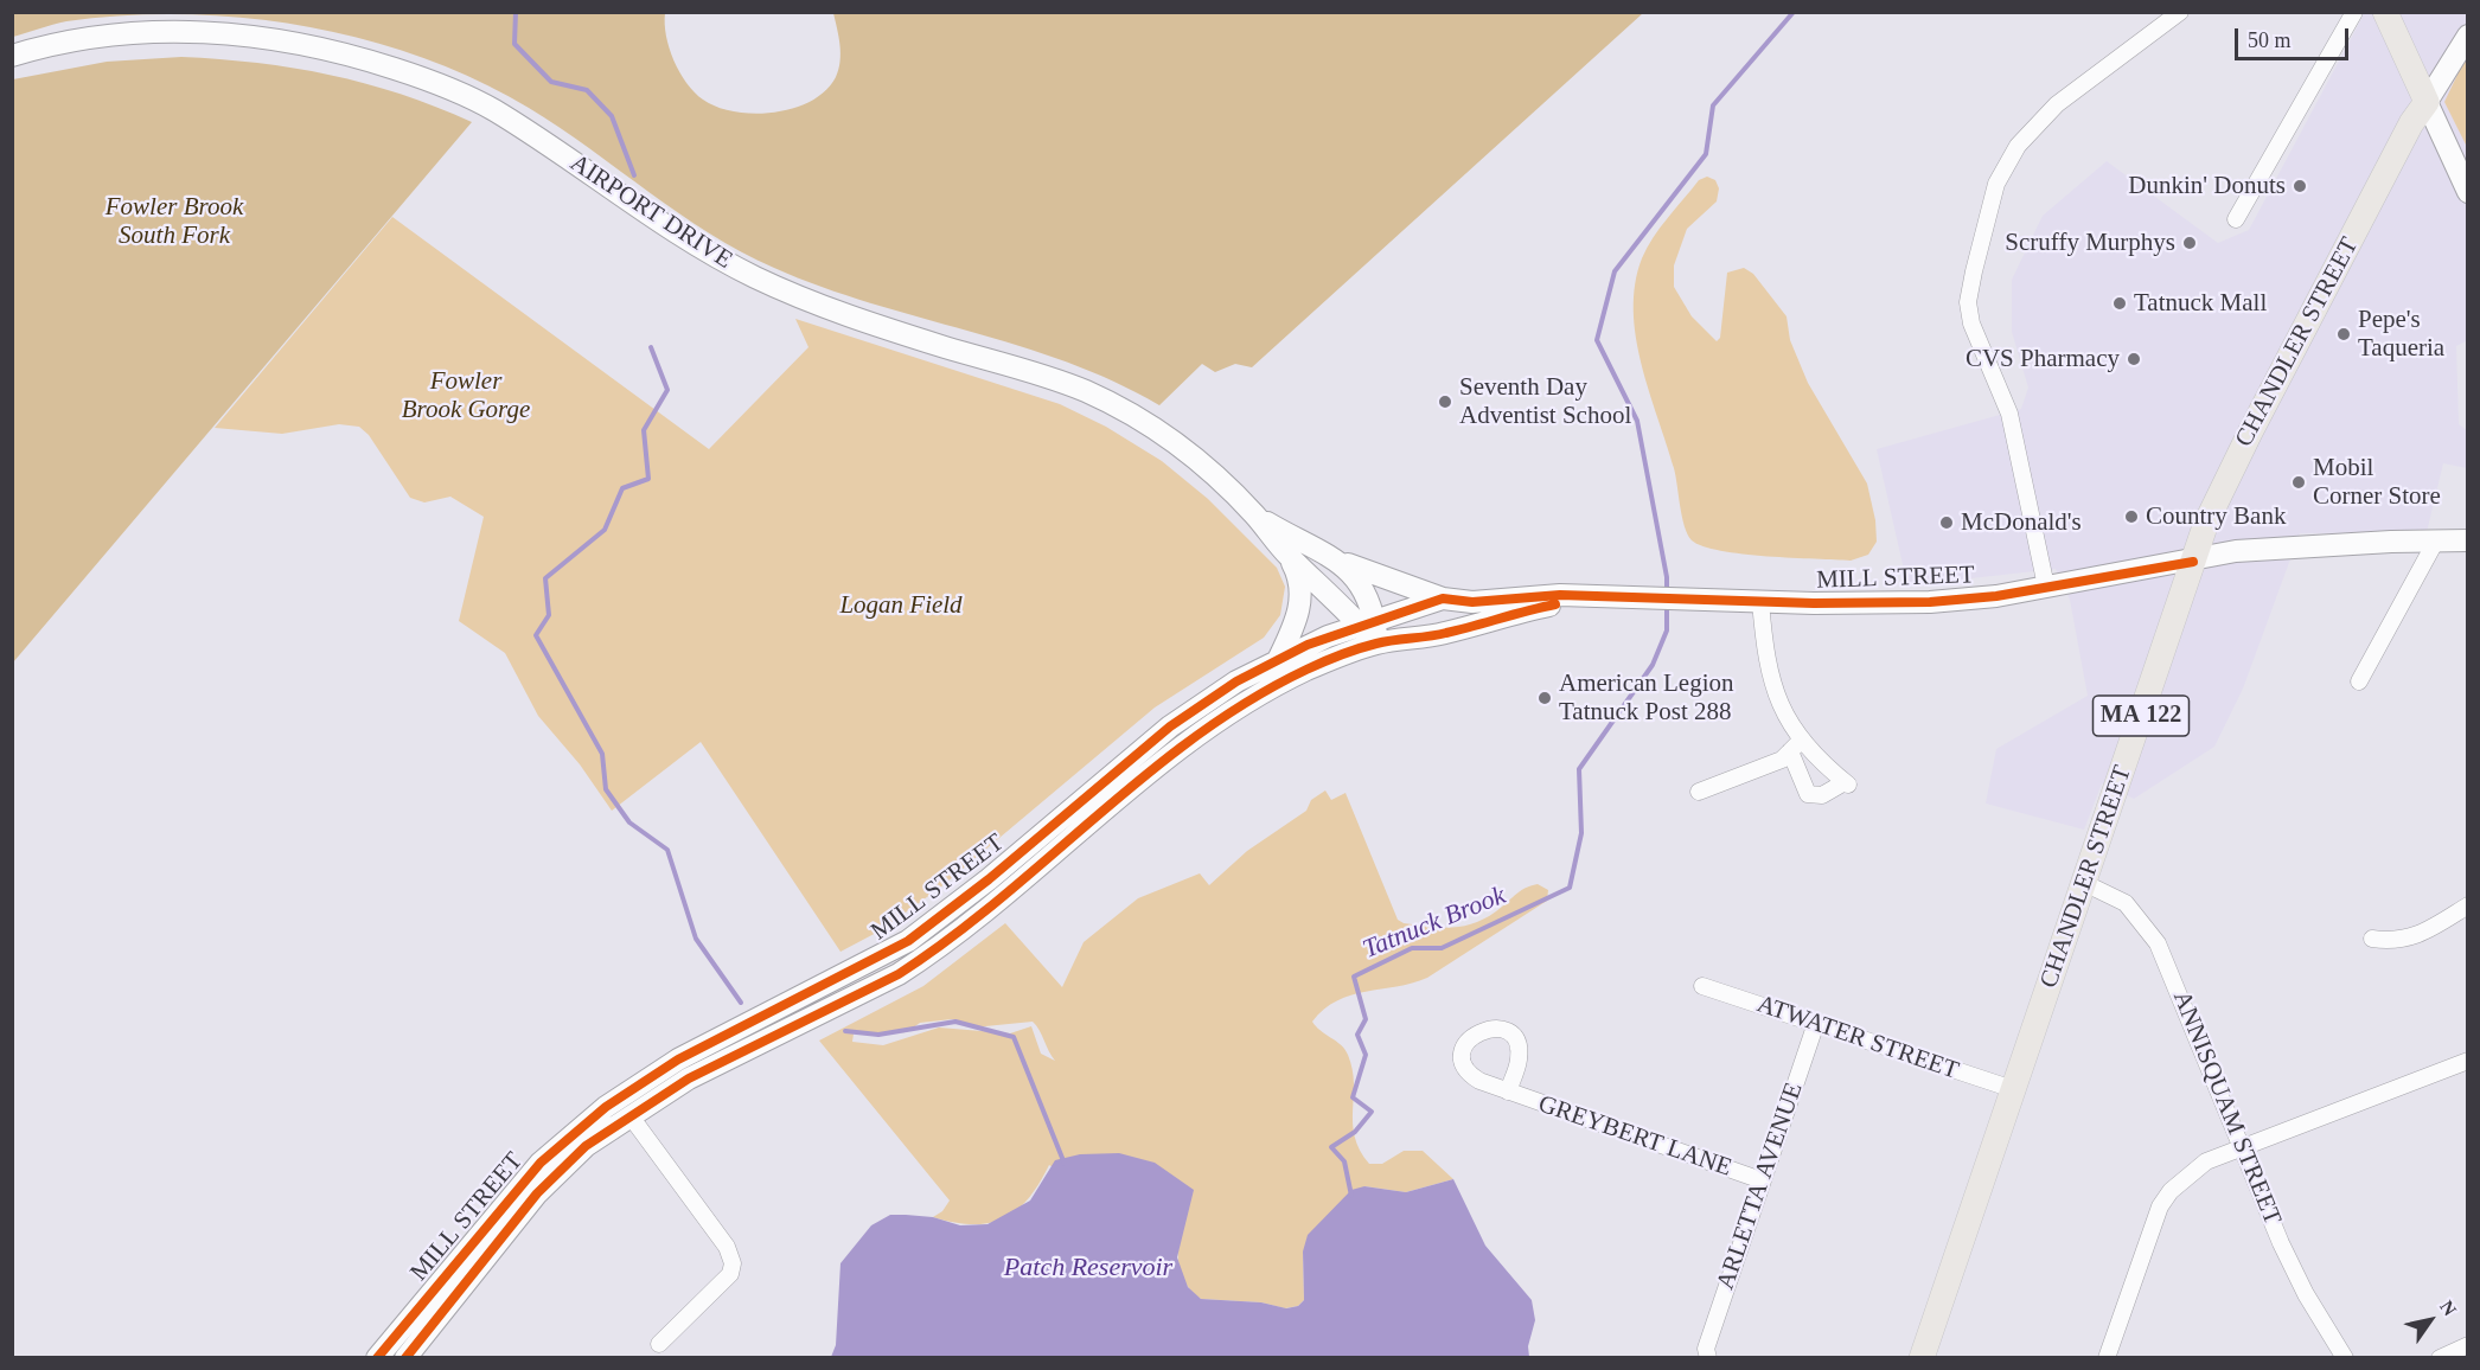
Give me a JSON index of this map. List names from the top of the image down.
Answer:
{
  "streets": {
    "main road": [
      "AIRPORT DRIVE",
      "CHANDLER STREET",
      "MILL STREET",
      "MA 122"
    ],
    "street": [
      "ATWATER STREET",
      "ANNISQUAM STREET",
      "GREYBERT LANE",
      "ARLETTA AVENUE"
    ]
  },
  "crossings": [
    ["AIRPORT DRIVE", "MILL STREET"],
    ["CHANDLER STREET", "MILL STREET"],
    ["CHANDLER STREET", "ATWATER STREET"],
    ["CHANDLER STREET", "ANNISQUAM STREET"],
    ["ATWATER STREET", "ARLETTA AVENUE"],
    ["GREYBERT LANE", "ARLETTA AVENUE"]
  ],
  "water": ["Tatnuck Brook", "Patch Reservoir"],
  "parks": ["Fowler Brook South Fork", "Fowler Brook Gorge", "Logan Field"],
  "places": [
    "Dunkin' Donuts",
    "Scruffy Murphys",
    "Tatnuck Mall",
    "Pepe's Taqueria",
    "CVS Pharmacy",
    "Seventh Day Adventist School",
    "Mobil Corner Store",
    "Country Bank",
    "McDonald's",
    "American Legion Tatnuck Post 288"
  ],
  "scale_bar": "50 m",
  "north": "top right"
}
